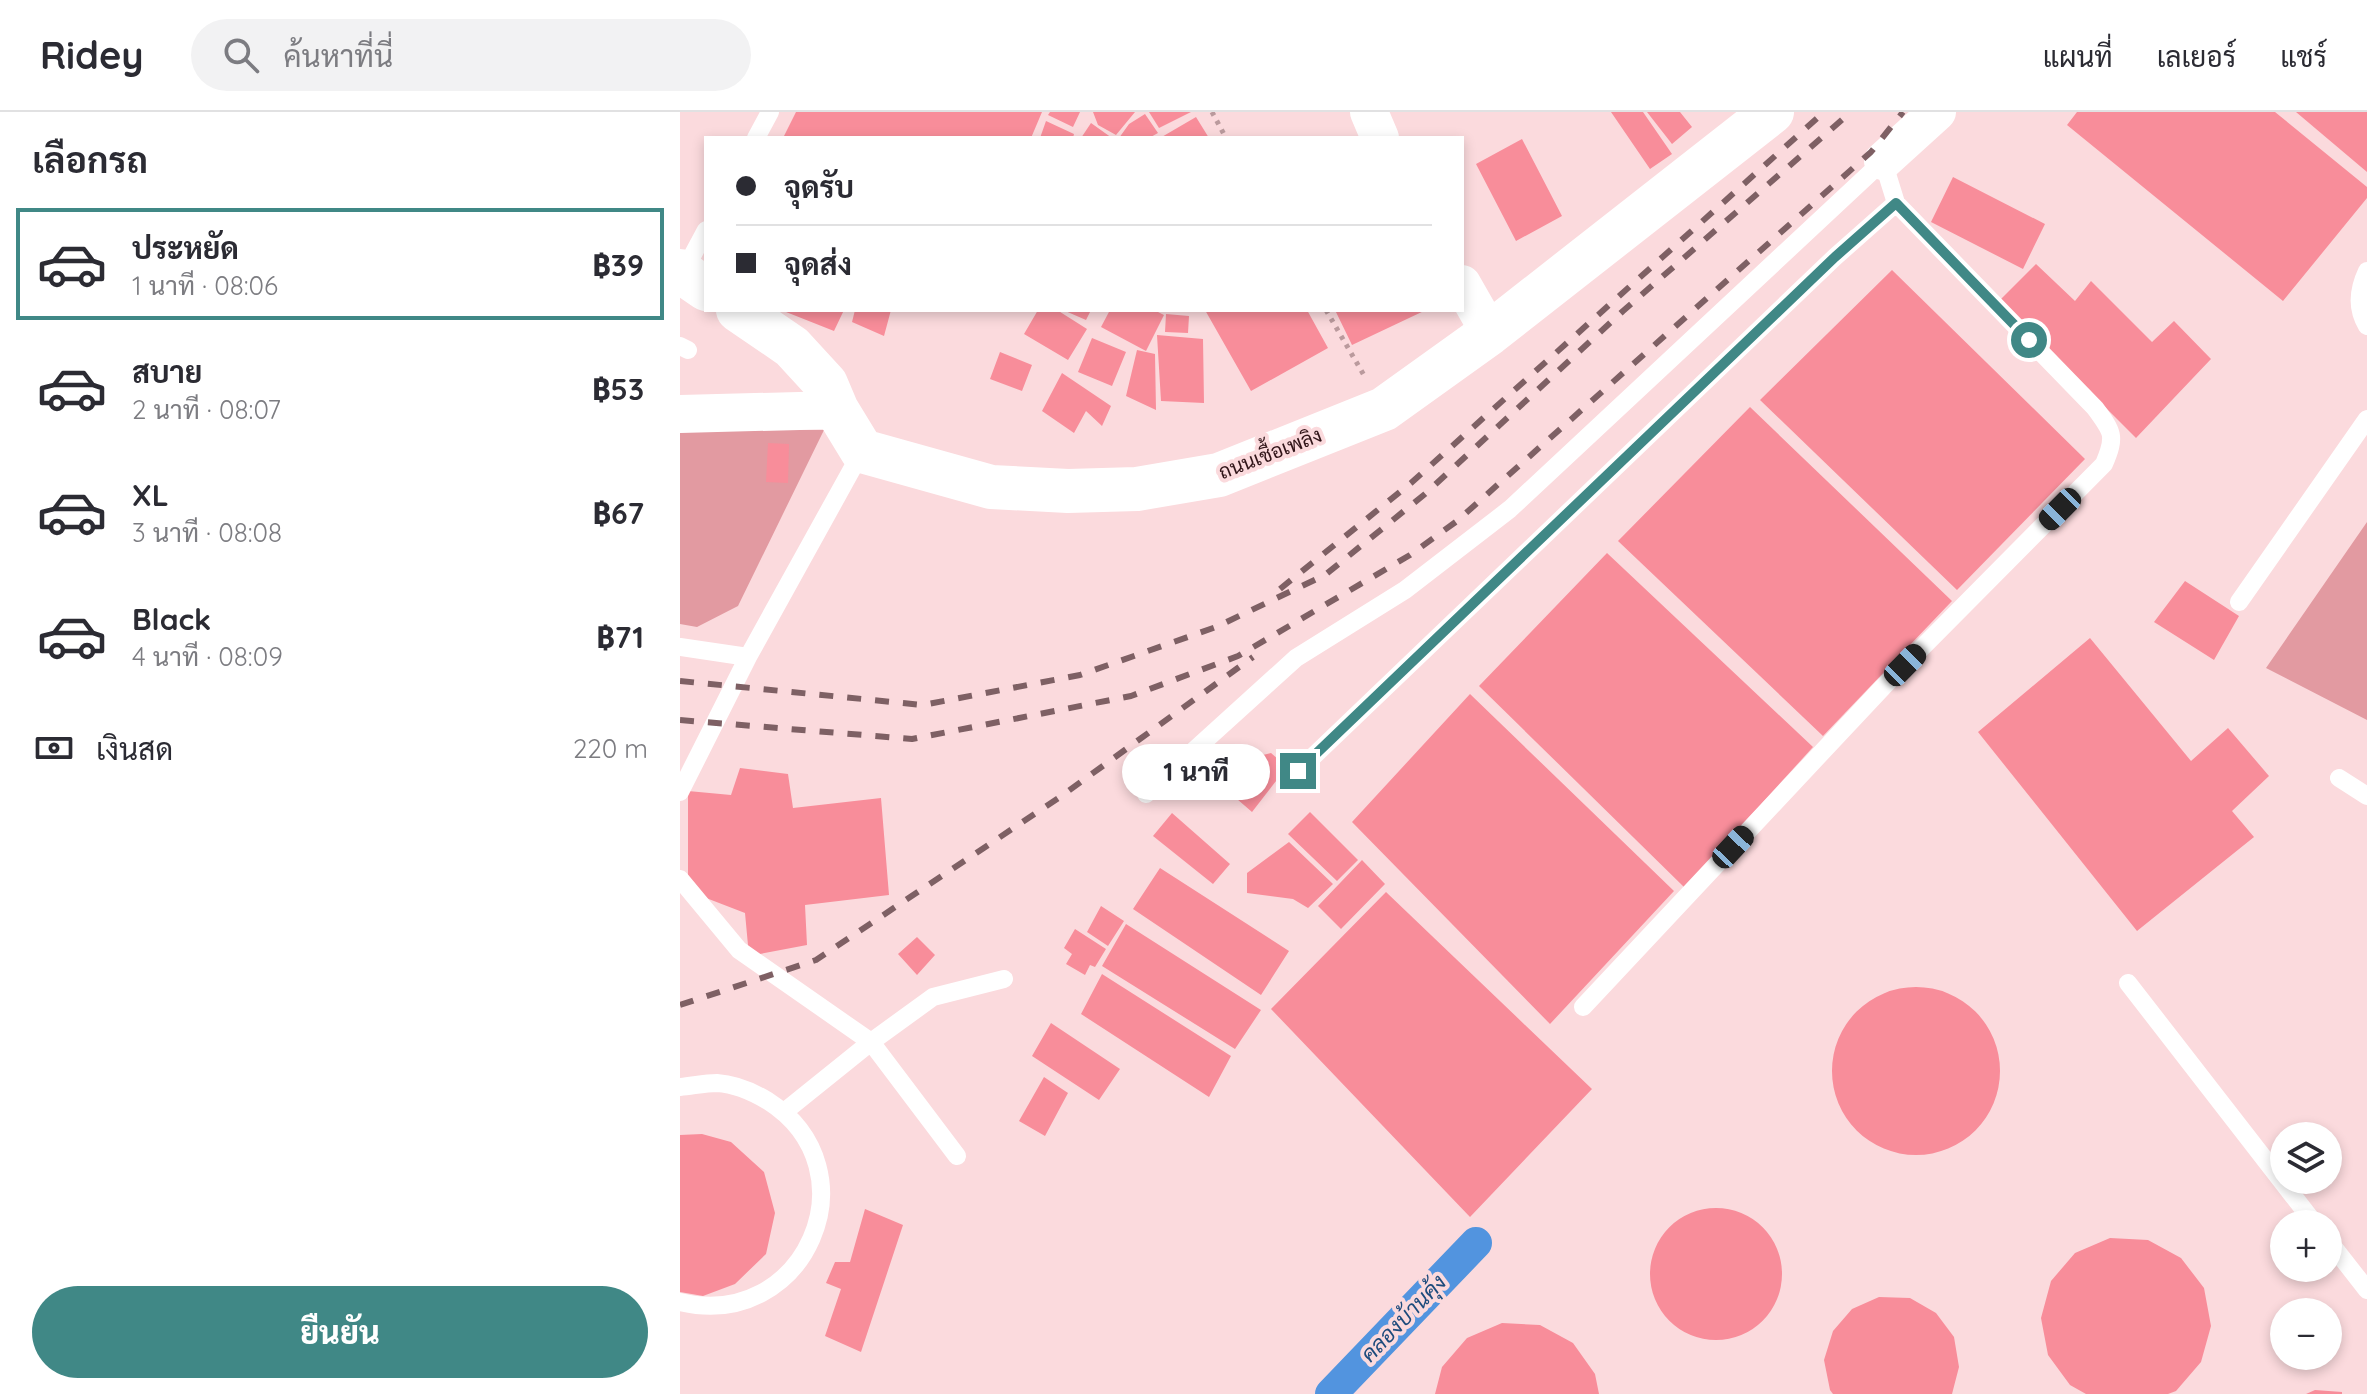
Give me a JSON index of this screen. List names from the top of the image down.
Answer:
{
  "streets": {
    "street": ["ถนนเชื้อเพลิง"]
  },
  "water": ["คลองบ้านคุ้ง"],
  "page": {
    "header": "Ridey",
    "search": "ค้นหาที่นี่",
    "nav": ["แผนที่", "เลเยอร์", "แชร์"],
    "heading": "เลือกรถ",
    "banner": ["จุดรับ", "จุดส่ง"],
    "list": [
      {
        "name": "ประหยัด",
        "note": "1 นาที · 08:06",
        "value": "฿39"
      },
      {
        "name": "สบาย",
        "note": "2 นาที · 08:07",
        "value": "฿53"
      },
      {
        "name": "XL",
        "note": "3 นาที · 08:08",
        "value": "฿67"
      },
      {
        "name": "Black",
        "note": "4 นาที · 08:09",
        "value": "฿71"
      }
    ],
    "pay": ["เงินสด", "220 m"],
    "bubble": "1 นาที",
    "map_buttons": ["+", "−"],
    "buttons": "ยืนยัน"
  }
}
